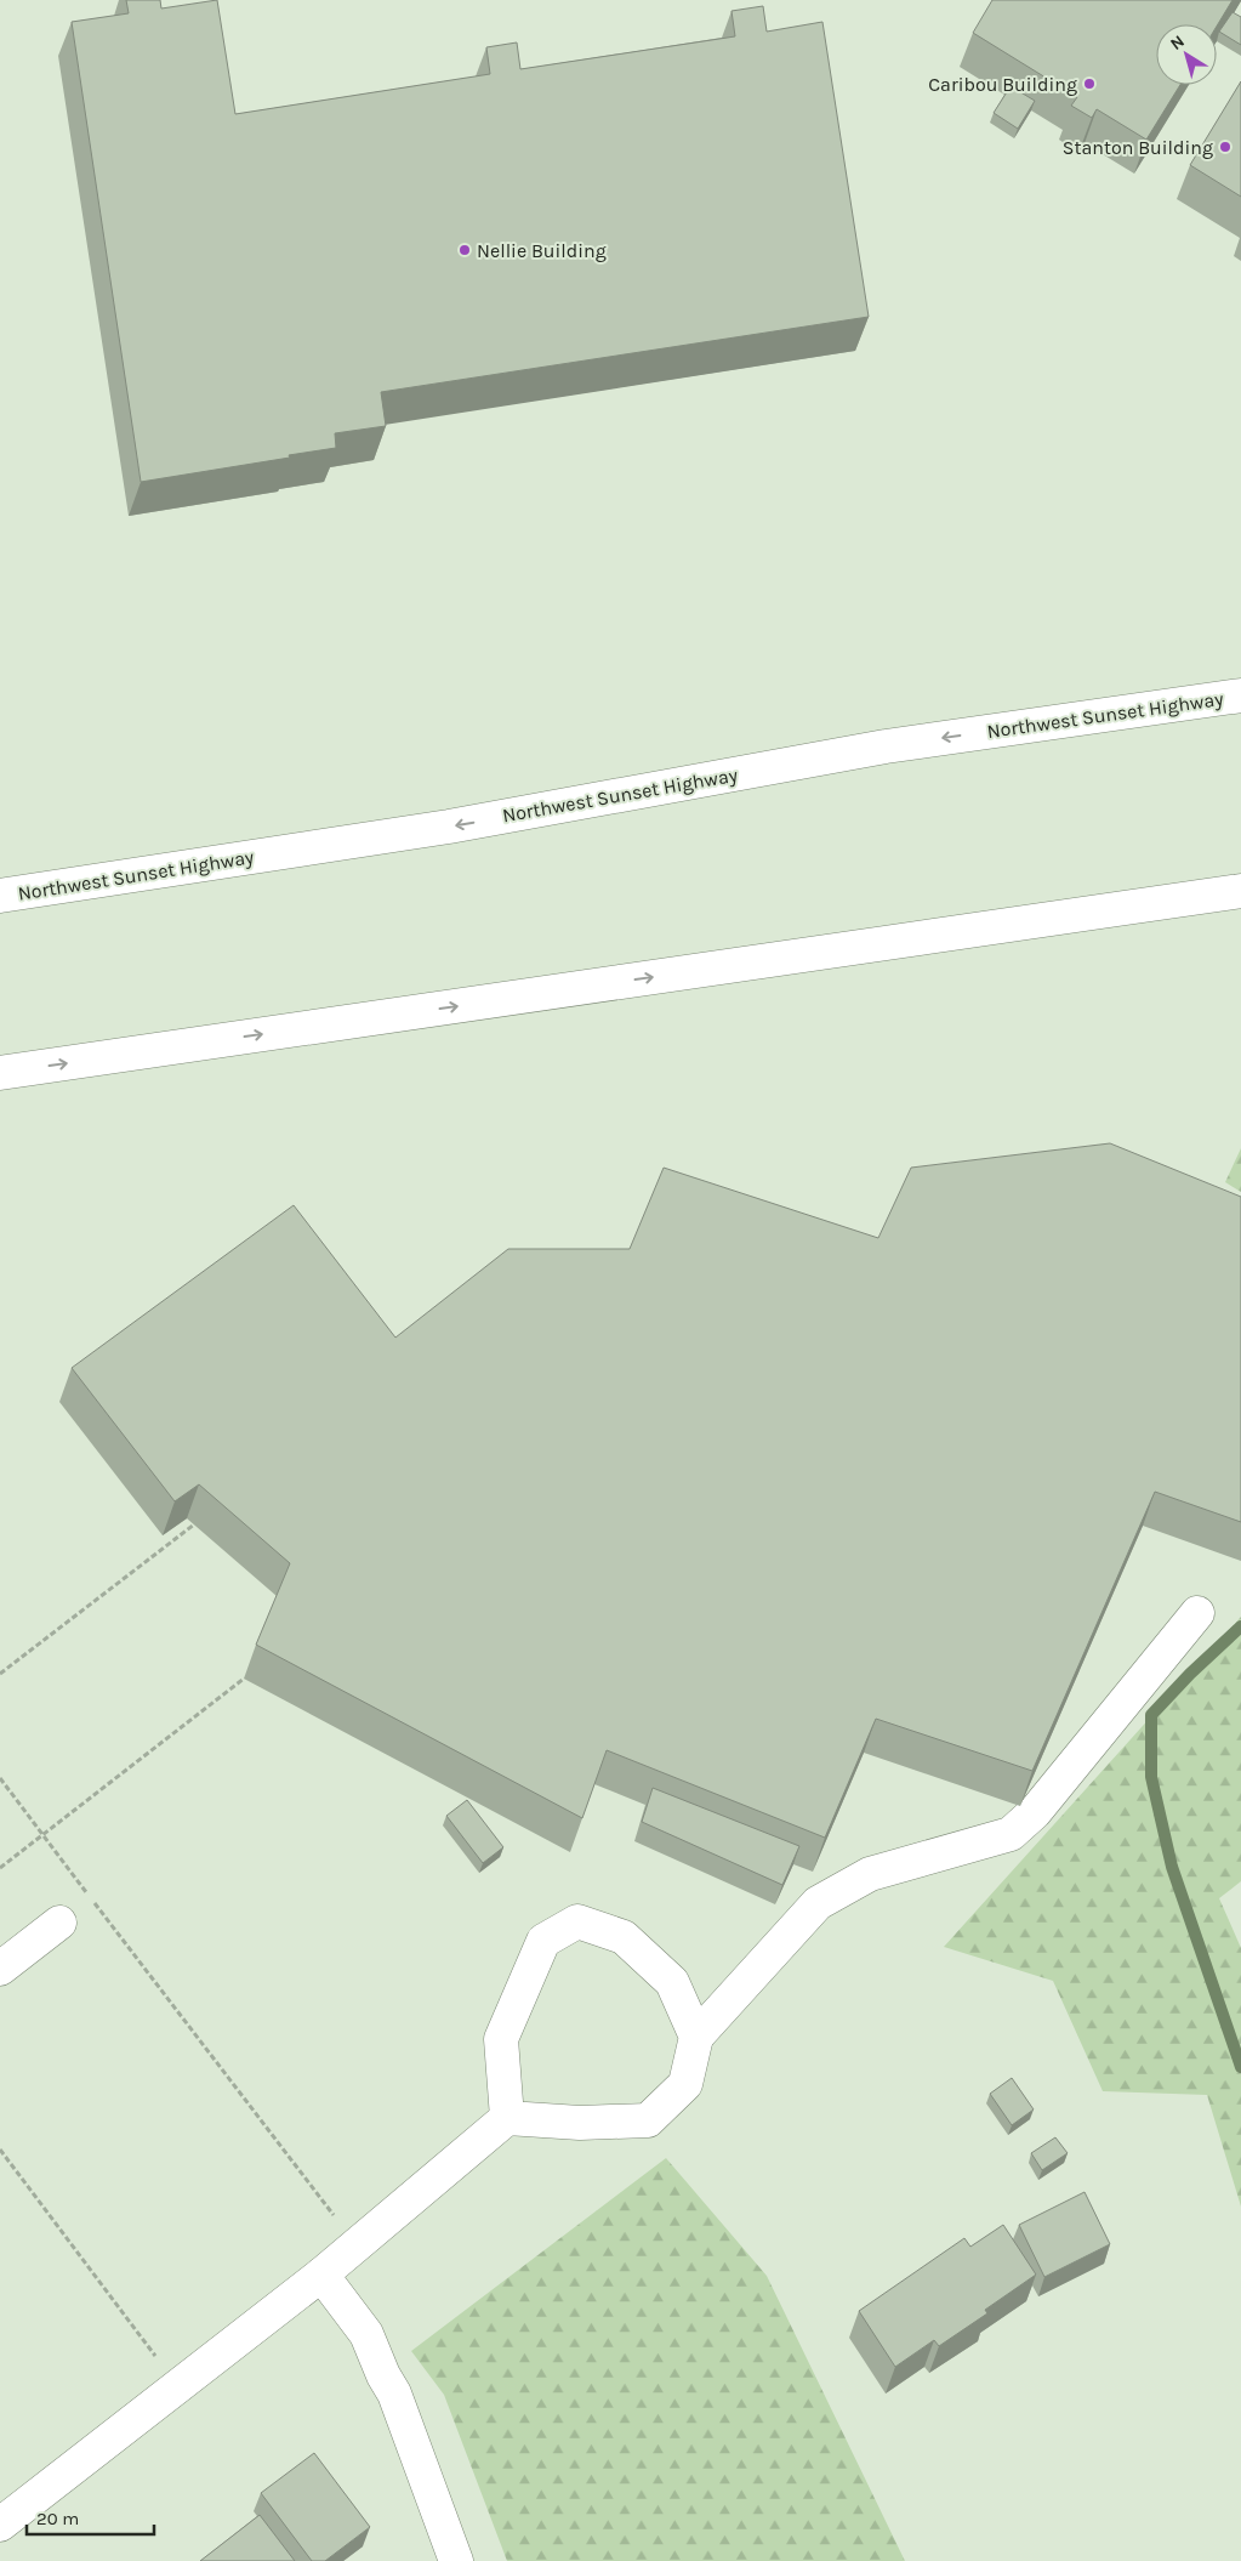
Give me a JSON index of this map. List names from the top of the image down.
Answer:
{
  "streets": {
    "main road": ["Northwest Sunset Highway"]
  },
  "places": ["Caribou Building", "Stanton Building", "Nellie Building"],
  "scale_bar": "20 m",
  "north": "top left"
}
